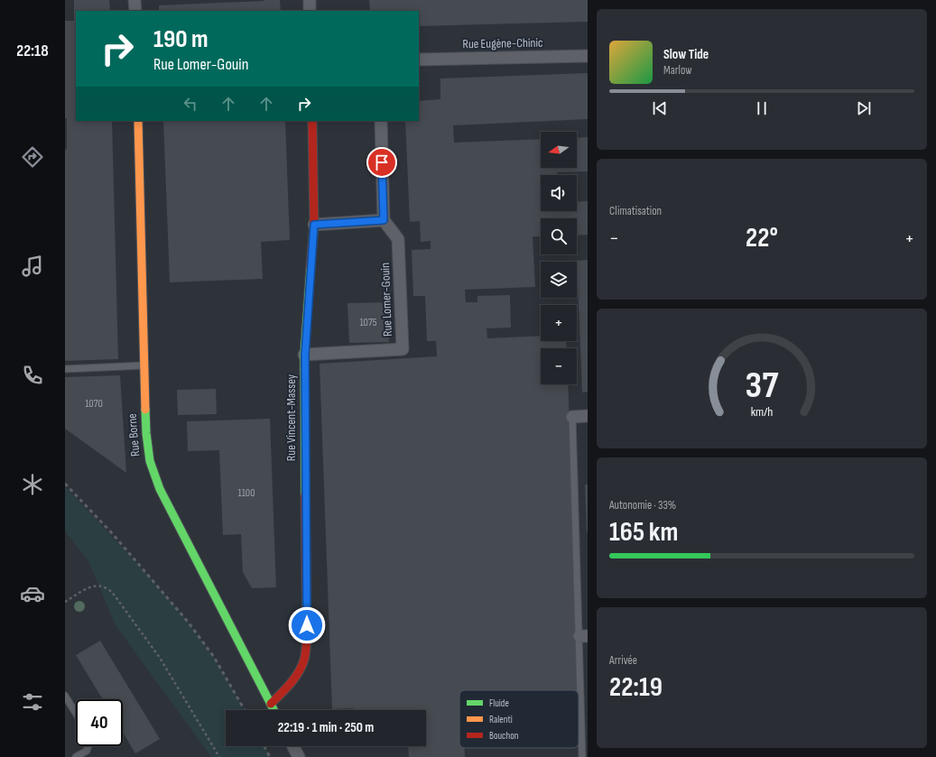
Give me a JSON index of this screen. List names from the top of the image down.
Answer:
{
  "streets": {
    "street": [
      "Rue Eugène-Chinic",
      "Rue Lomer-Gouin",
      "Rue Vincent-Massey",
      "Rue Borne"
    ]
  },
  "crossings": [
    ["Rue Lomer-Gouin", "Rue Vincent-Massey"],
    ["Rue Vincent-Massey", "Rue Borne"]
  ],
  "house_numbers": ["1075", "1070", "1100"],
  "legend": ["Fluide", "Ralenti", "Bouchon"],
  "north": "left",
  "page": {
    "tabs": "22:18",
    "turn": ["190 m", "Rue Lomer-Gouin"],
    "song": ["Slow Tide", "Marlow"],
    "map_buttons": ["+", "−"],
    "tile": [
      "Climatisation",
      ["Autonomie · 33%", "165 km"],
      ["Arrivée", "22:19"]
    ],
    "heat": ["−", "22°", "+"],
    "limit": "40",
    "trip": "22:19 · 1 min · 250 m",
    "gauge": ["37", "km/h"]
  }
}
